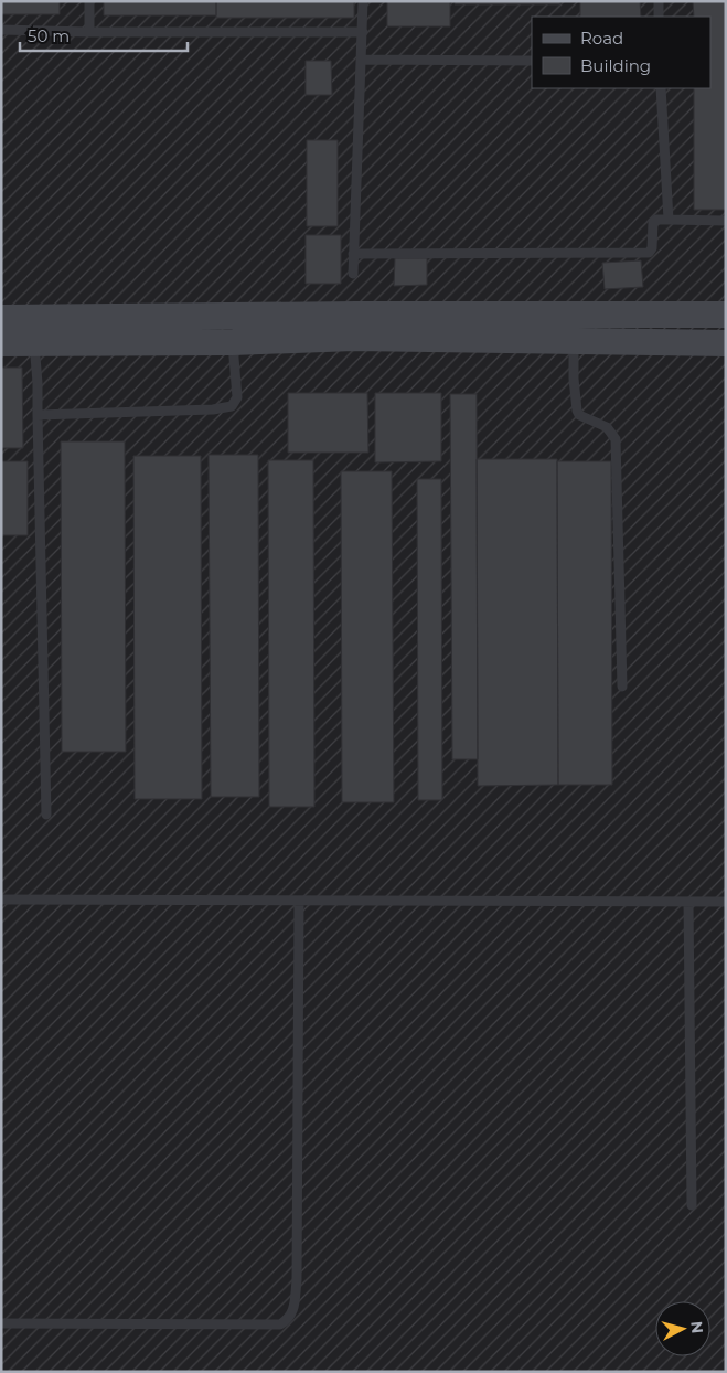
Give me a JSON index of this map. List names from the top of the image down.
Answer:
{
  "legend": ["Road", "Building"],
  "scale_bar": "50 m",
  "north": "right"
}
